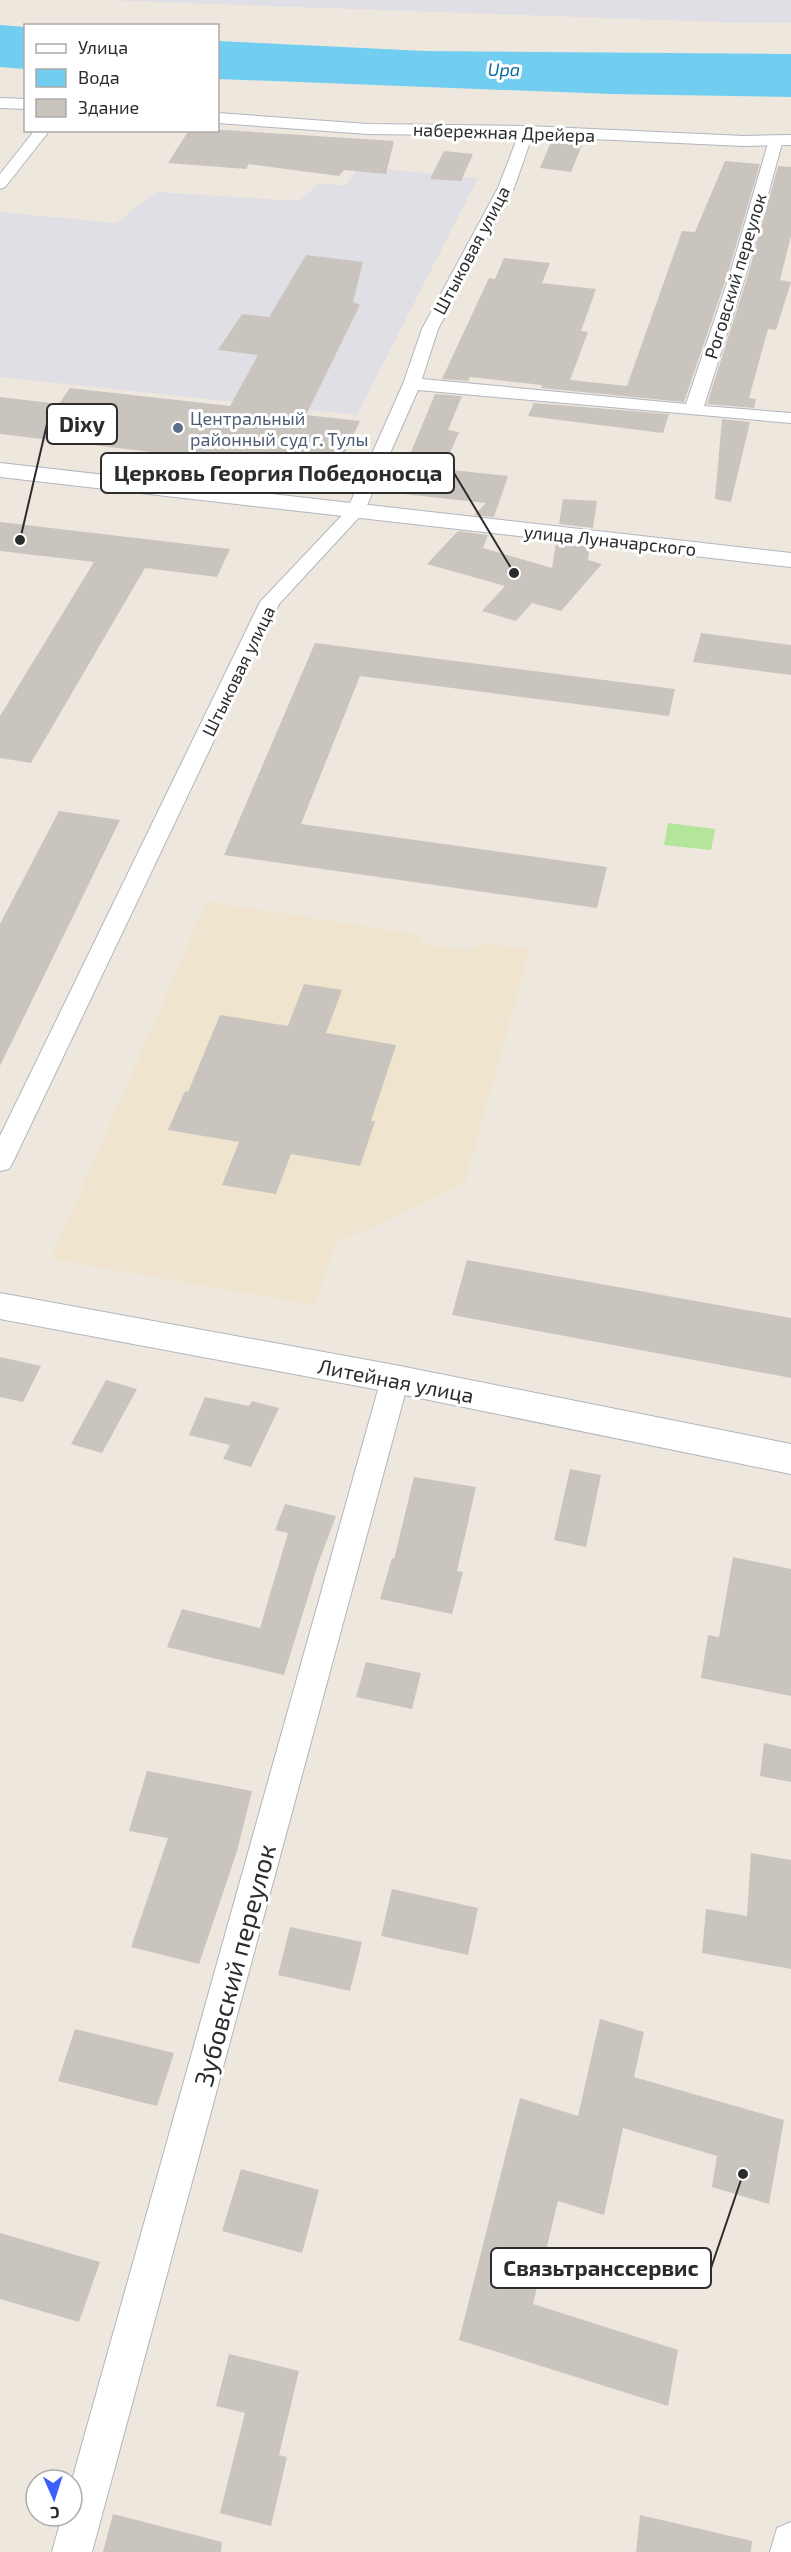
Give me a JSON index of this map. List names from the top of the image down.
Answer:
{
  "streets": {
    "main road": ["набережная Дрейера", "улица Луначарского", "Литейная улица"],
    "street": ["Штыковая улица", "Роговский переулок", "Зубовский переулок"]
  },
  "crossings": [
    ["набережная Дрейера", "Штыковая улица"],
    ["набережная Дрейера", "Роговский переулок"],
    ["Штыковая улица", "улица Луначарского"],
    ["Литейная улица", "Зубовский переулок"]
  ],
  "water": ["Upa"],
  "places": [
    "Центральный районный суд г. Тулы",
    "Dixy",
    "Церковь Георгия Победоносца",
    "Связьтранссервис"
  ],
  "legend": ["Улица", "Вода", "Здание"],
  "north": "bottom"
}
